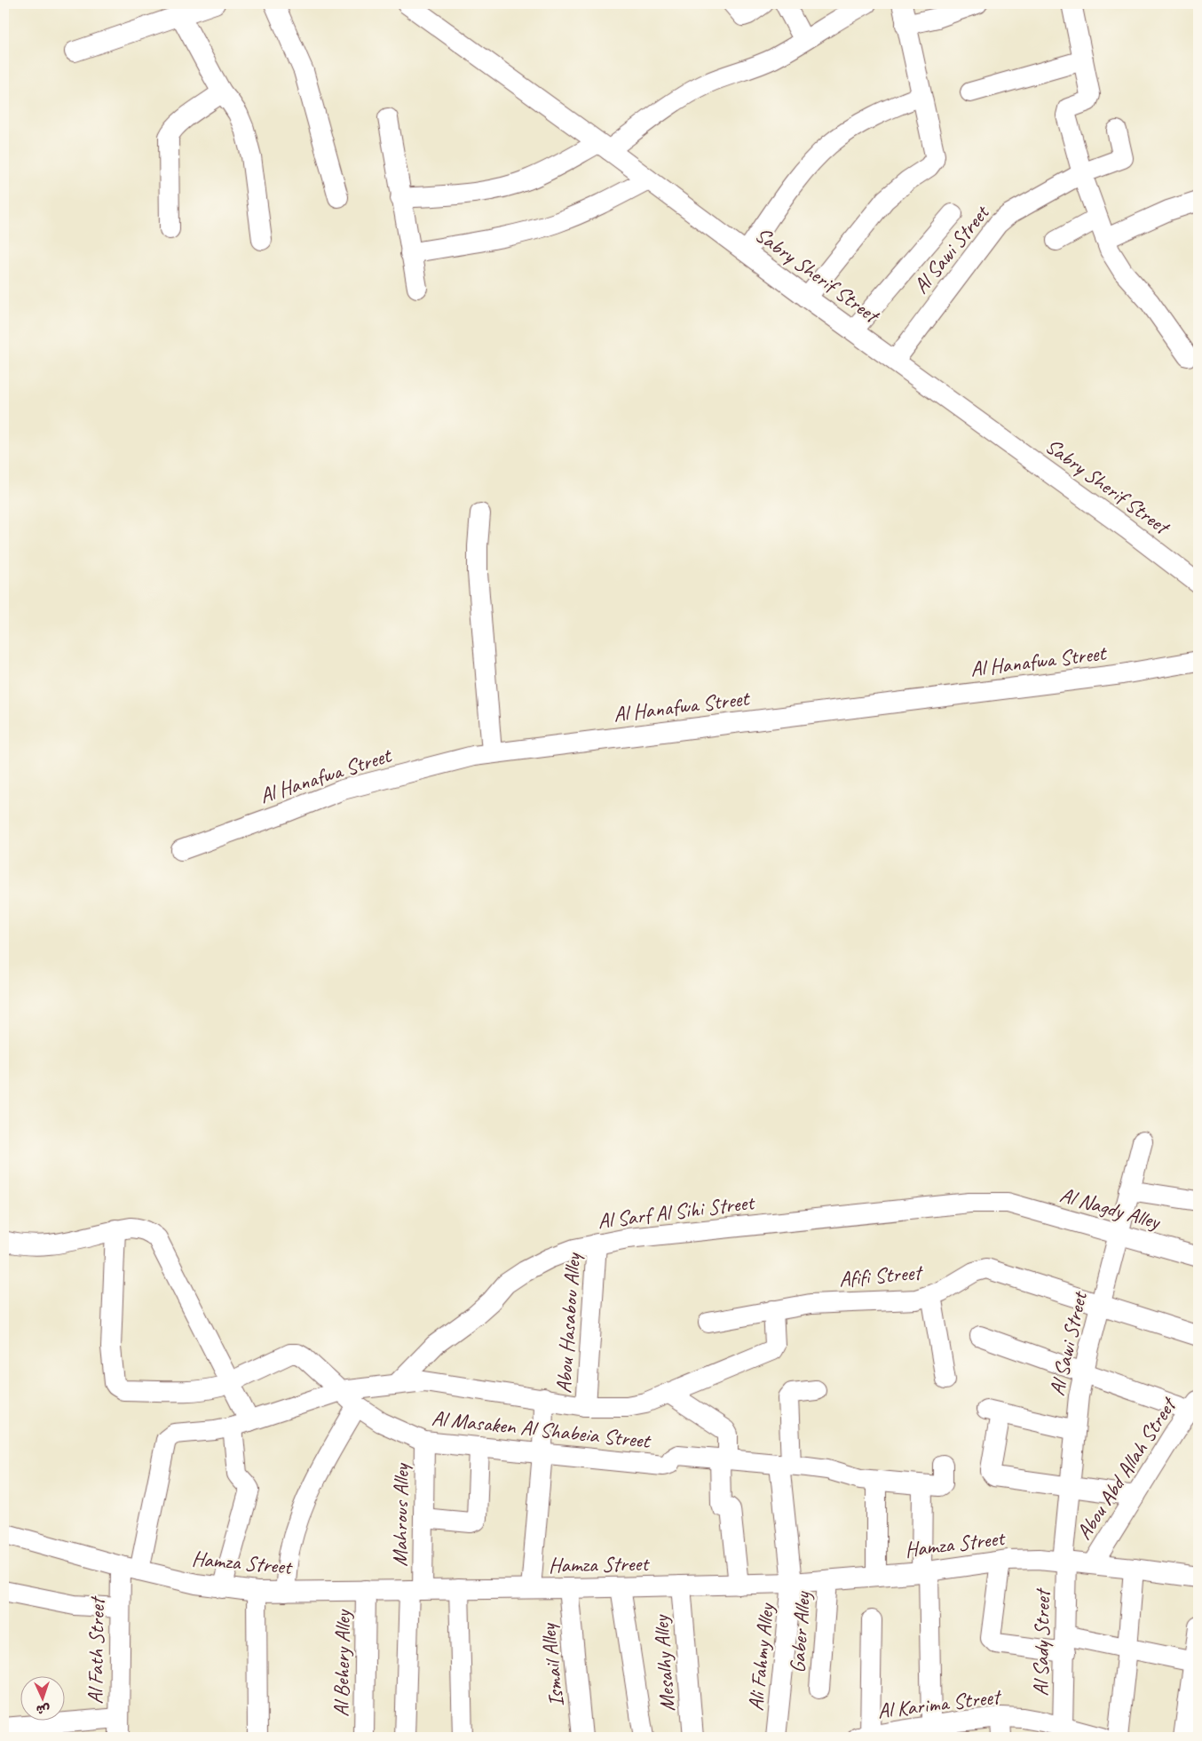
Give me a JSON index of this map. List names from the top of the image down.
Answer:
{
  "streets": {
    "street": [
      "Al Sawi Street",
      "Sabry Sherif Street",
      "Al Hanafwa Street",
      "Al Nagdy Alley",
      "Al Sarf Al Sihi Street",
      "Afifi Street",
      "Abou Hasabou Alley",
      "Al Masaken Al Shabeia Street",
      "Abou Abd Allah Street",
      "Mahrous Alley",
      "Hamza Street",
      "Gaber Alley",
      "Al Sady Street",
      "Al Fath Street",
      "Ali Fahmy Alley",
      "Al Behery Alley",
      "Mesalhy Alley",
      "Ismail Alley",
      "Al Karima Street"
    ]
  },
  "crossings": [
    ["Al Sawi Street", "Sabry Sherif Street"],
    ["Al Sawi Street", "Al Nagdy Alley"],
    ["Al Sawi Street", "Afifi Street"],
    ["Al Sawi Street", "Hamza Street"],
    ["Al Sawi Street", "Al Sady Street"],
    ["Al Nagdy Alley", "Al Sarf Al Sihi Street"],
    ["Al Sarf Al Sihi Street", "Abou Hasabou Alley"],
    ["Al Masaken Al Shabeia Street", "Mahrous Alley"],
    ["Al Masaken Al Shabeia Street", "Ali Fahmy Alley"],
    ["Abou Abd Allah Street", "Hamza Street"],
    ["Mahrous Alley", "Hamza Street"],
    ["Hamza Street", "Gaber Alley"],
    ["Hamza Street", "Al Sady Street"],
    ["Hamza Street", "Al Fath Street"],
    ["Hamza Street", "Ali Fahmy Alley"],
    ["Hamza Street", "Al Behery Alley"],
    ["Hamza Street", "Mesalhy Alley"],
    ["Hamza Street", "Ismail Alley"],
    ["Al Sady Street", "Al Karima Street"]
  ],
  "north": "bottom"
}
